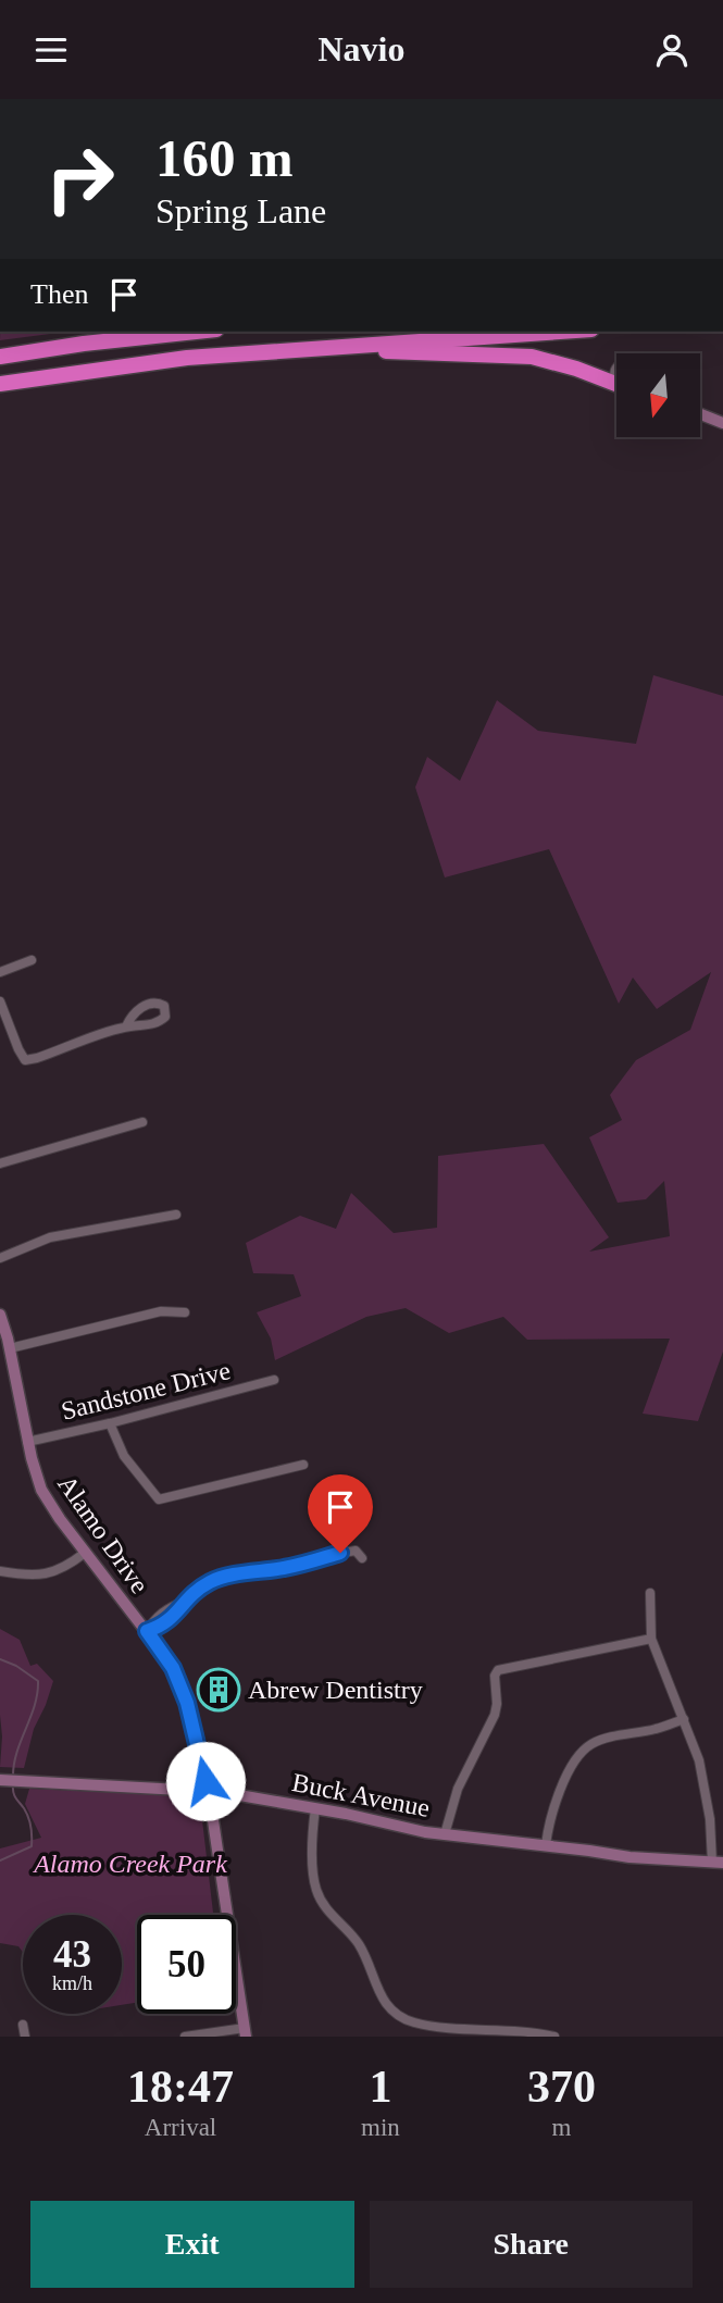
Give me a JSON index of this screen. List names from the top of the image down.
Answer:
{
  "streets": {
    "main road": ["Alamo Drive", "Buck Avenue"],
    "street": ["Sandstone Drive"]
  },
  "crossings": [
    ["Sandstone Drive", "Alamo Drive"],
    ["Alamo Drive", "Buck Avenue"]
  ],
  "parks": ["Alamo Creek Park"],
  "places": {
    "building": ["Abrew Dentistry"]
  },
  "north": "bottom",
  "page": {
    "header": "Navio",
    "turn": ["160 m", "Spring Lane"],
    "then": "Then",
    "speed": "43 km/h",
    "limit": "50",
    "eta": [
      "18:47",
      "Arrival",
      "1",
      "min",
      "370",
      "m"
    ],
    "buttons": ["Exit", "Share"]
  }
}
